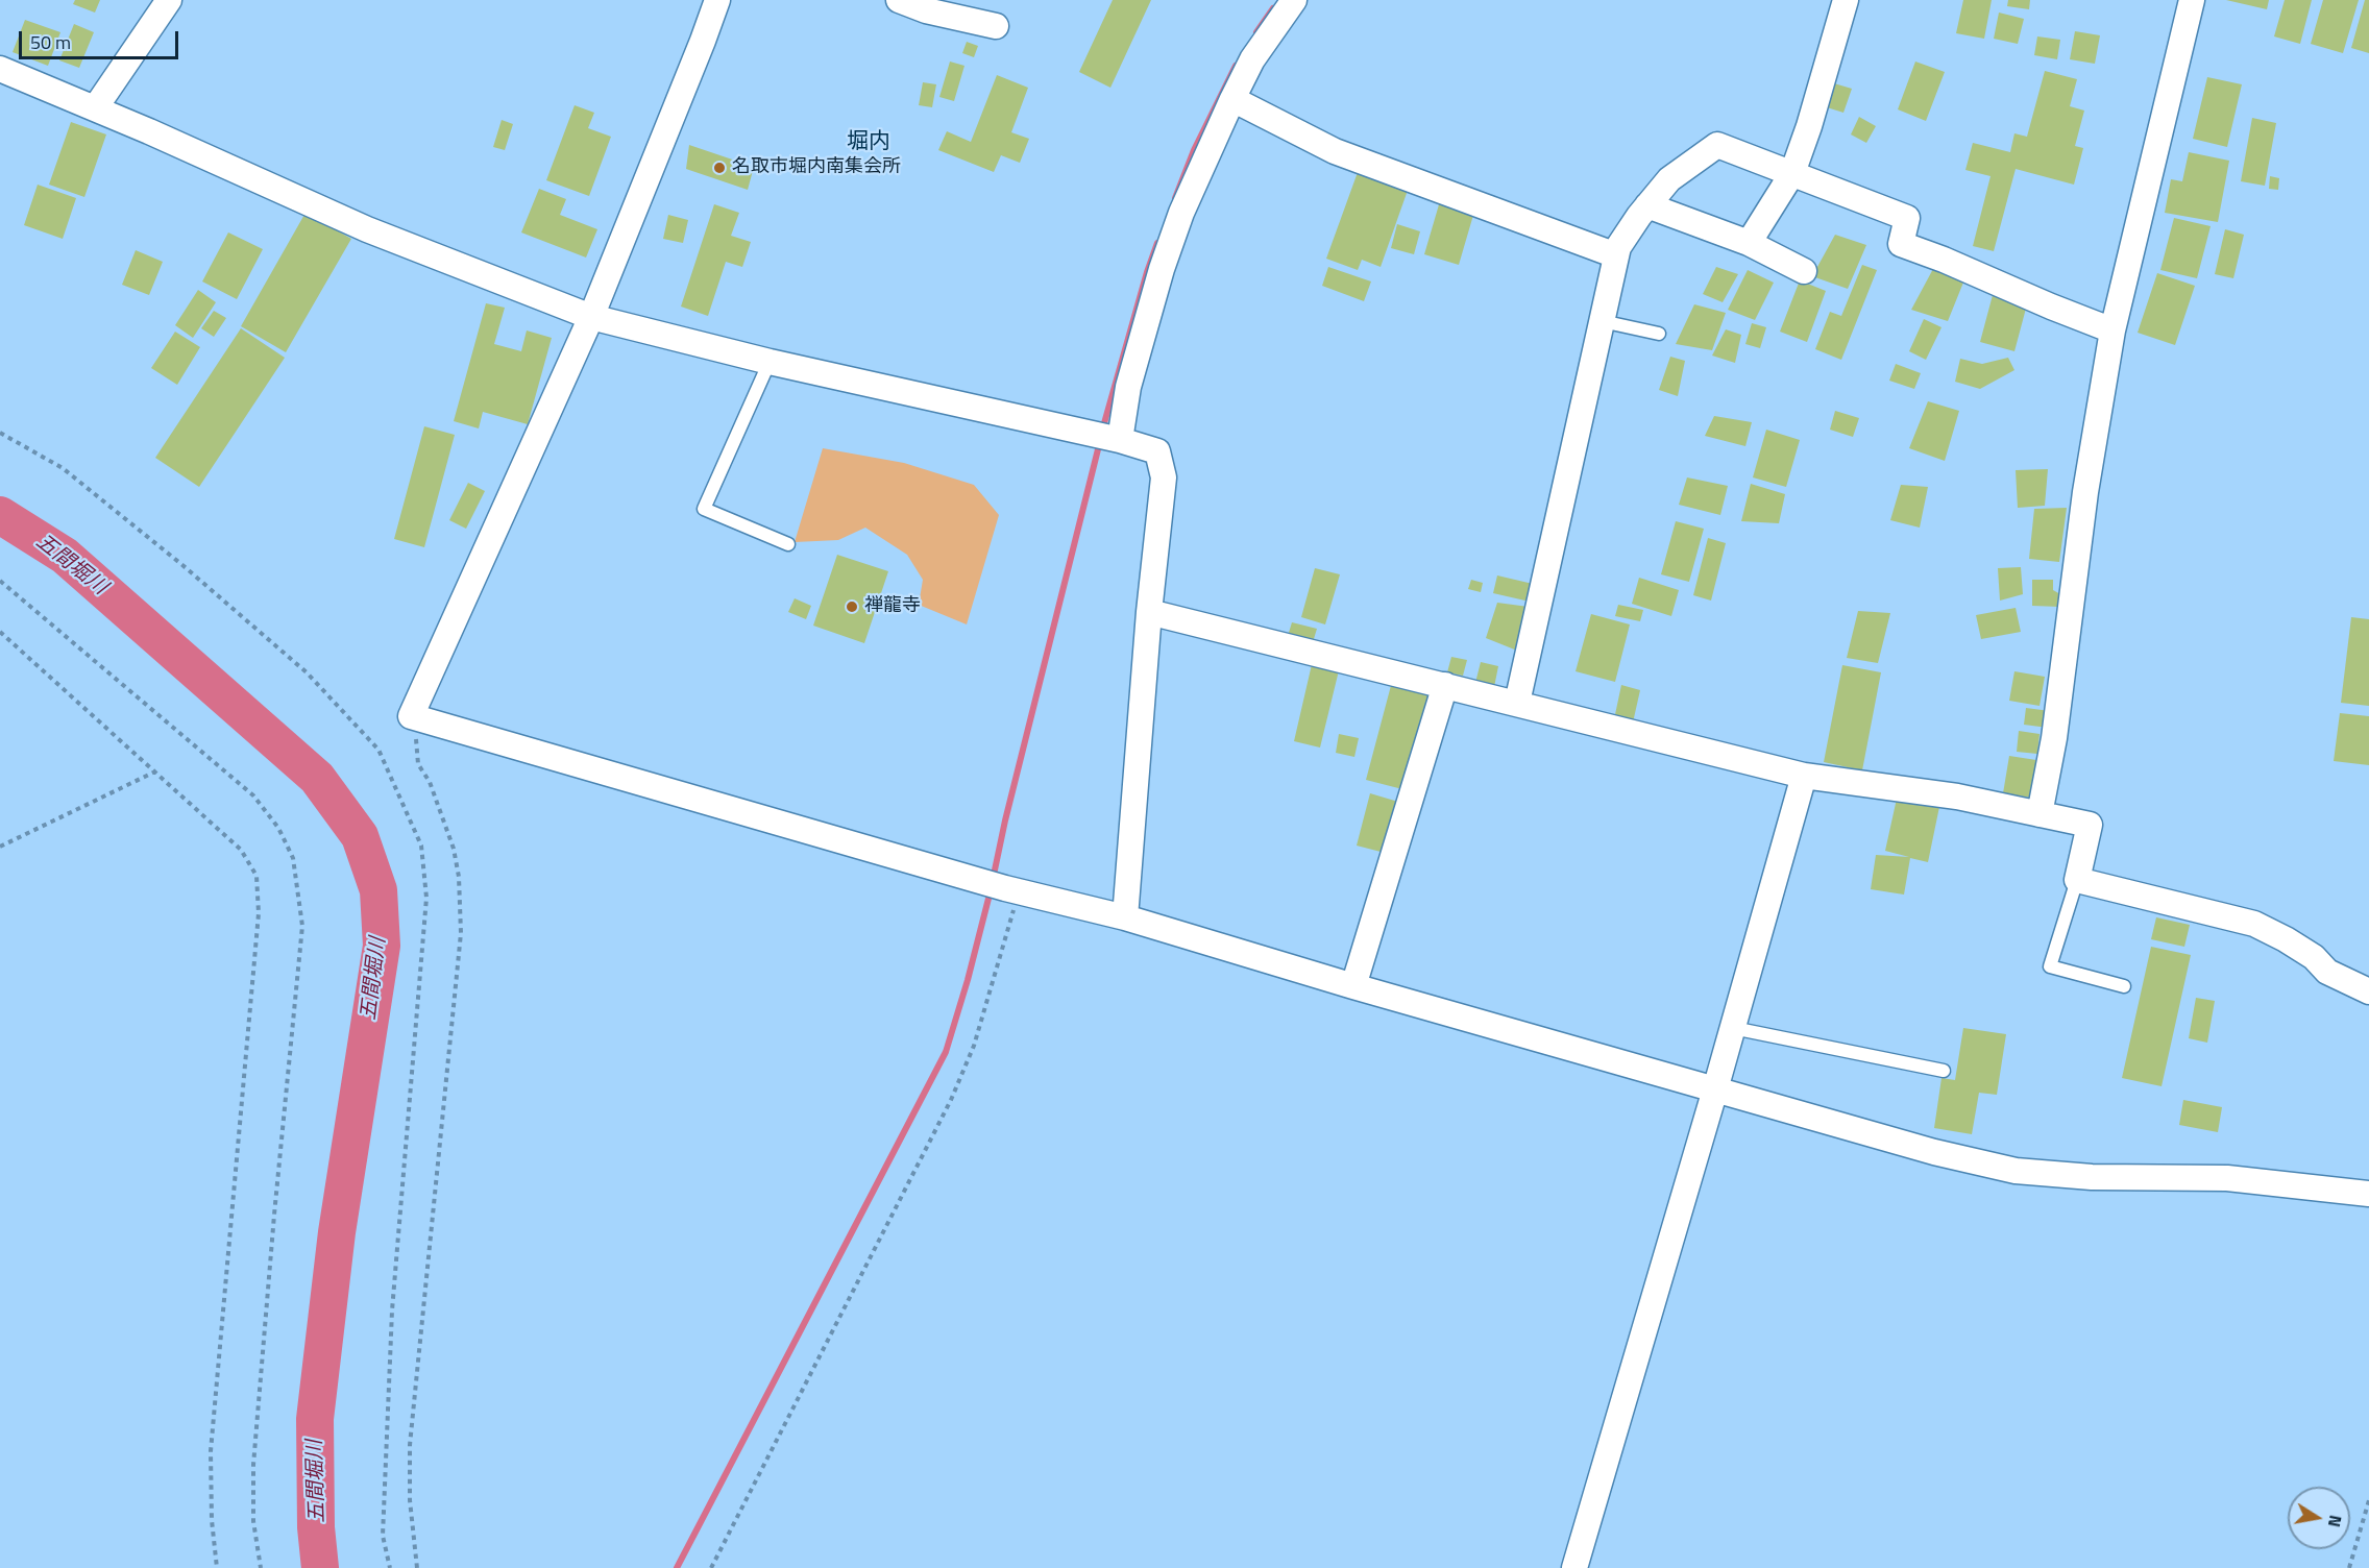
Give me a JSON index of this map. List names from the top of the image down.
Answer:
{
  "districts": ["堀内"],
  "water": ["五間堀川"],
  "places": ["名取市堀内南集会所", "禅龍寺"],
  "scale_bar": "50 m",
  "north": "right"
}
